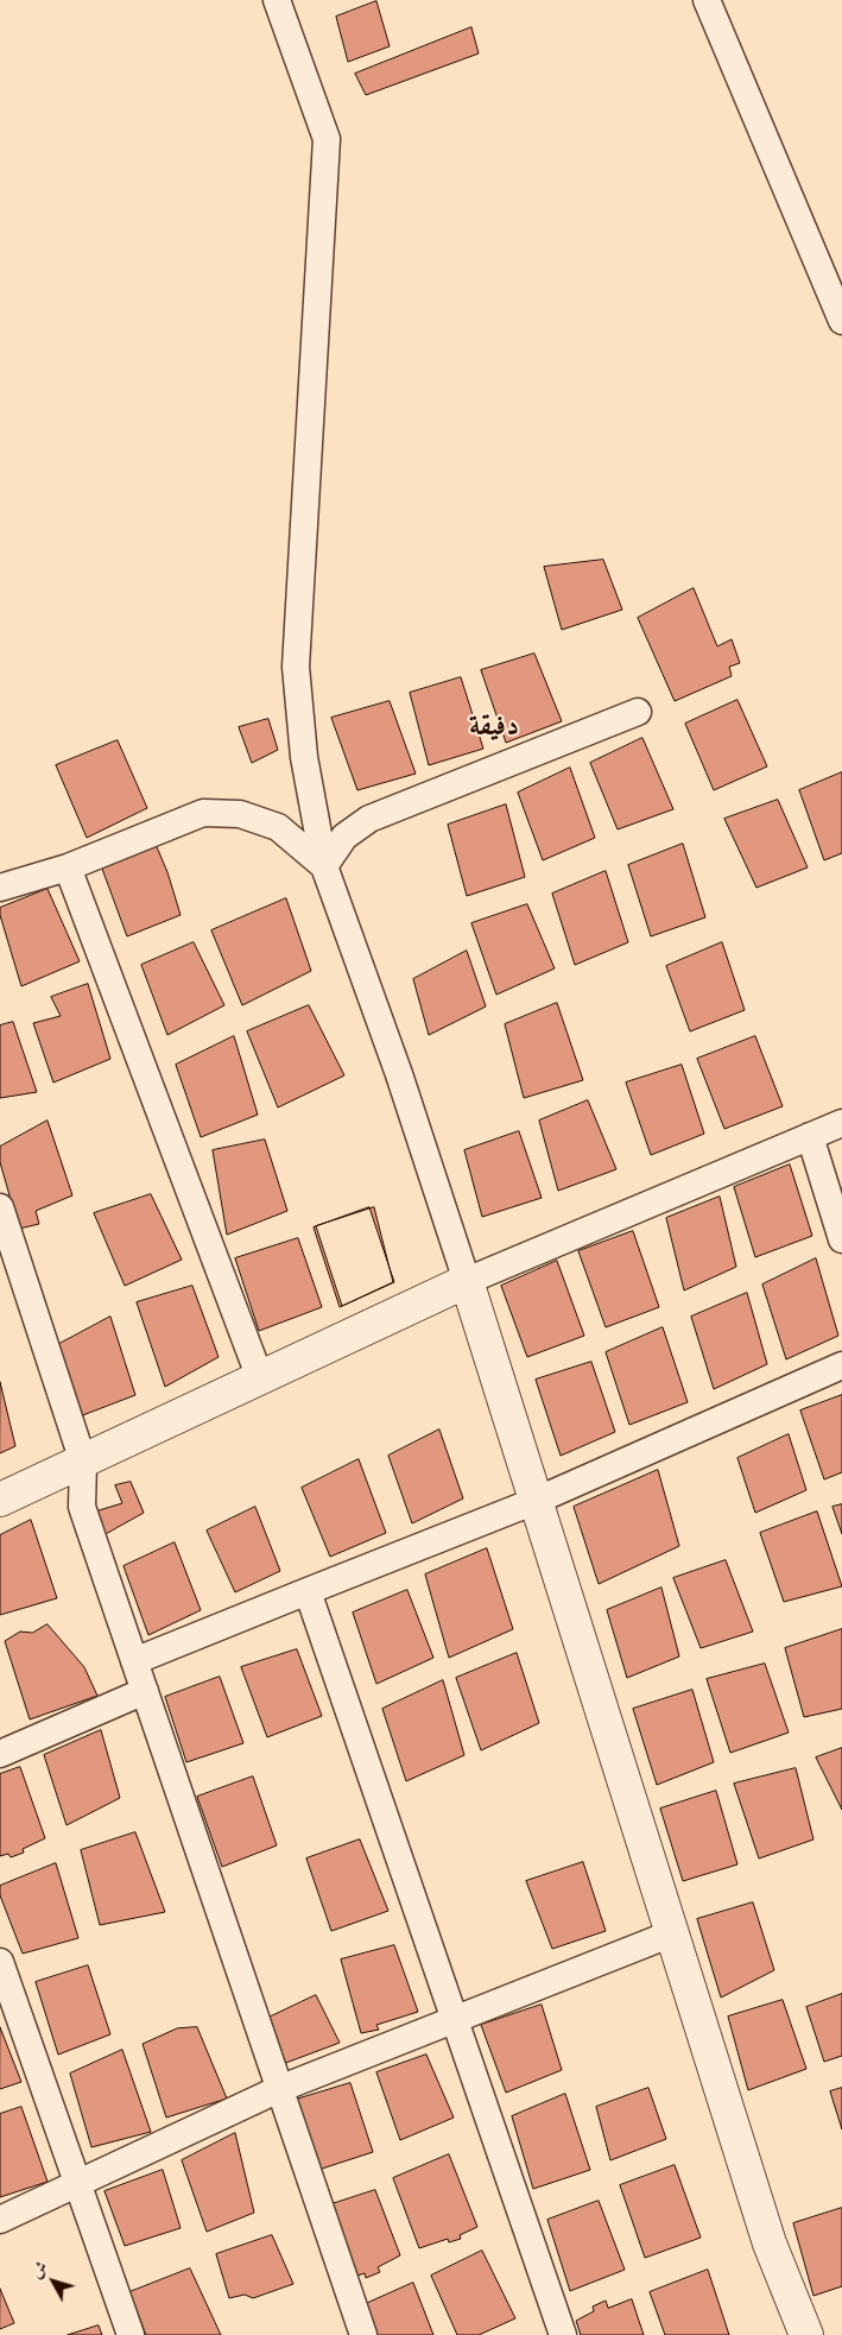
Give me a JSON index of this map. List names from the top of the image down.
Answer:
{
  "districts": ["دفيقة"],
  "north": "top left"
}
